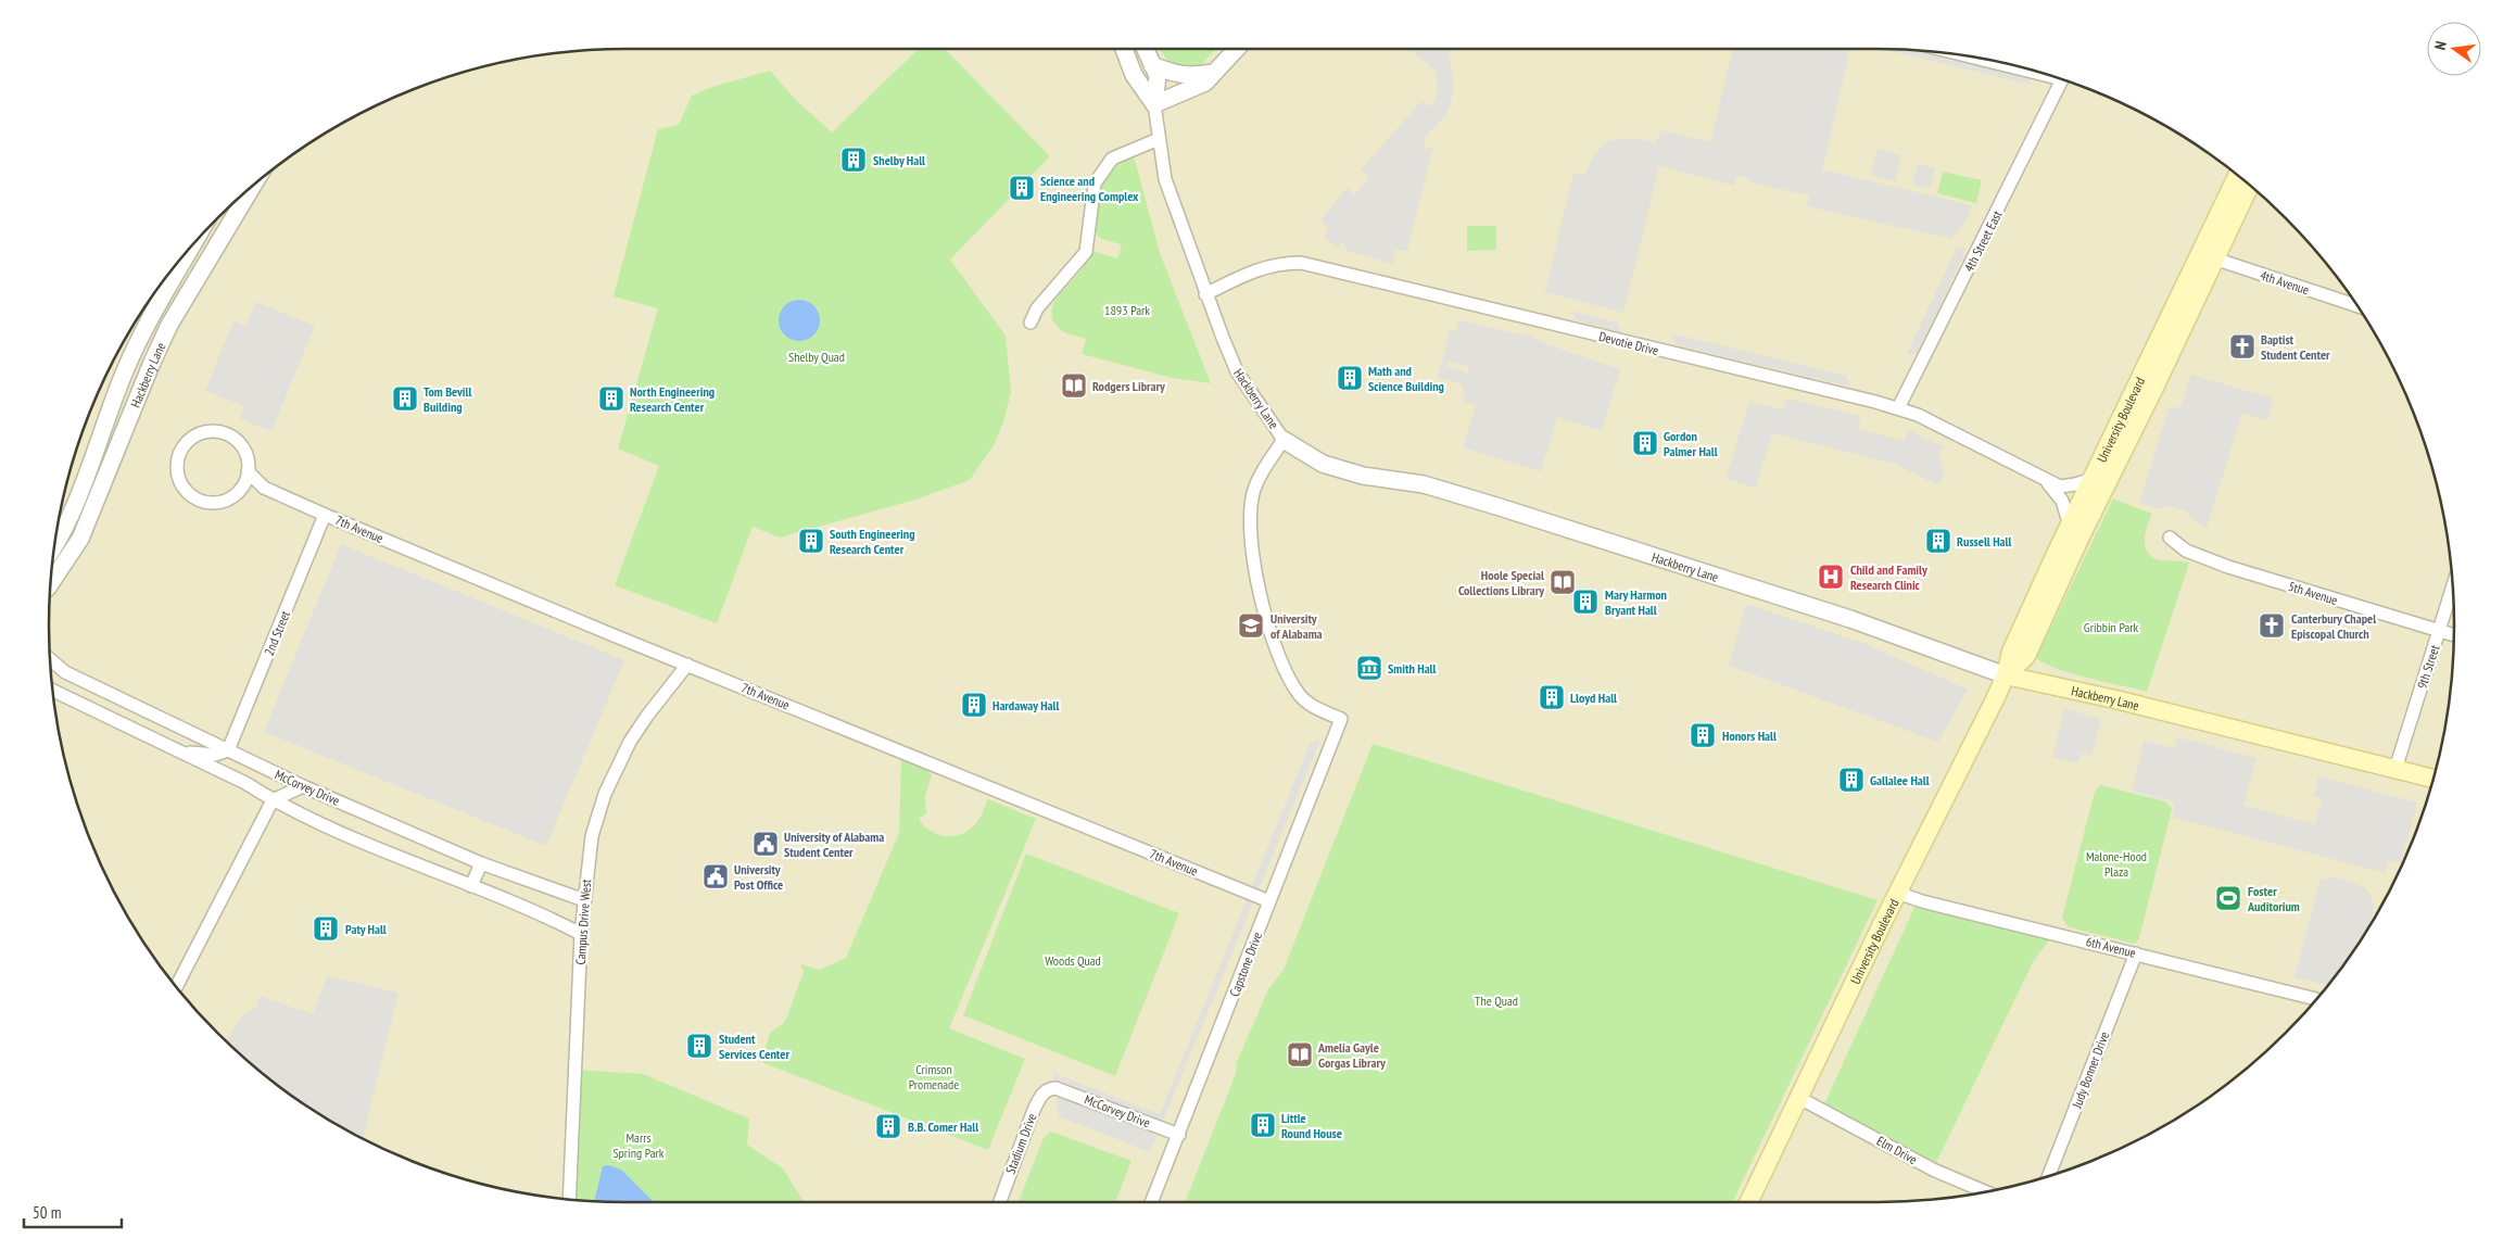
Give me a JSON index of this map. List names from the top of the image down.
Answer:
{
  "streets": {
    "main road": ["Hackberry Lane", "University Boulevard"],
    "street": [
      "4th Street East",
      "4th Avenue",
      "Devotie Drive",
      "7th Avenue",
      "5th Avenue",
      "2nd Street",
      "9th Street",
      "McCorvey Drive",
      "Campus Drive West",
      "6th Avenue",
      "Capstone Drive",
      "Judy Bonner Drive",
      "Stadium Drive",
      "Elm Drive"
    ]
  },
  "crossings": [
    ["4th Street East", "Devotie Drive"],
    ["4th Avenue", "University Boulevard"],
    ["Devotie Drive", "Hackberry Lane"],
    ["Devotie Drive", "University Boulevard"],
    ["Hackberry Lane", "University Boulevard"],
    ["Hackberry Lane", "9th Street"],
    ["Hackberry Lane", "Capstone Drive"],
    ["University Boulevard", "6th Avenue"],
    ["University Boulevard", "Elm Drive"],
    ["7th Avenue", "2nd Street"],
    ["7th Avenue", "Campus Drive West"],
    ["7th Avenue", "Capstone Drive"],
    ["5th Avenue", "9th Street"],
    ["2nd Street", "McCorvey Drive"],
    ["McCorvey Drive", "Campus Drive West"],
    ["McCorvey Drive", "Capstone Drive"],
    ["McCorvey Drive", "Stadium Drive"],
    ["6th Avenue", "Judy Bonner Drive"]
  ],
  "parks": [
    "1893 Park",
    "Shelby Quad",
    "Gribbin Park",
    "Malone-Hood Plaza",
    "Woods Quad",
    "The Quad",
    "Crimson Promenade",
    "Marrs Spring Park"
  ],
  "places": {
    "building": [
      "Shelby Hall",
      "Science and Engineering Complex",
      "Math and Science Building",
      "Tom Bevill Building",
      "North Engineering Research Center",
      "Gordon Palmer Hall",
      "South Engineering Research Center",
      "Russell Hall",
      "Mary Harmon Bryant Hall",
      "Lloyd Hall",
      "Hardaway Hall",
      "Honors Hall",
      "Gallalee Hall",
      "Paty Hall",
      "Student Services Center",
      "Little Round House",
      "B.B. Comer Hall"
    ],
    "church": ["Baptist Student Center", "Canterbury Chapel Episcopal Church"],
    "library": ["Rodgers Library", "Hoole Special Collections Library", "Amelia Gayle Gorgas Library"],
    "hospital": ["Child and Family Research Clinic"],
    "school or university": ["University of Alabama"],
    "museum": ["Smith Hall"],
    "public building": ["University of Alabama Student Center", "University Post Office"],
    "sports": ["Foster Auditorium"]
  },
  "scale_bar": "50 m",
  "north": "left"
}
